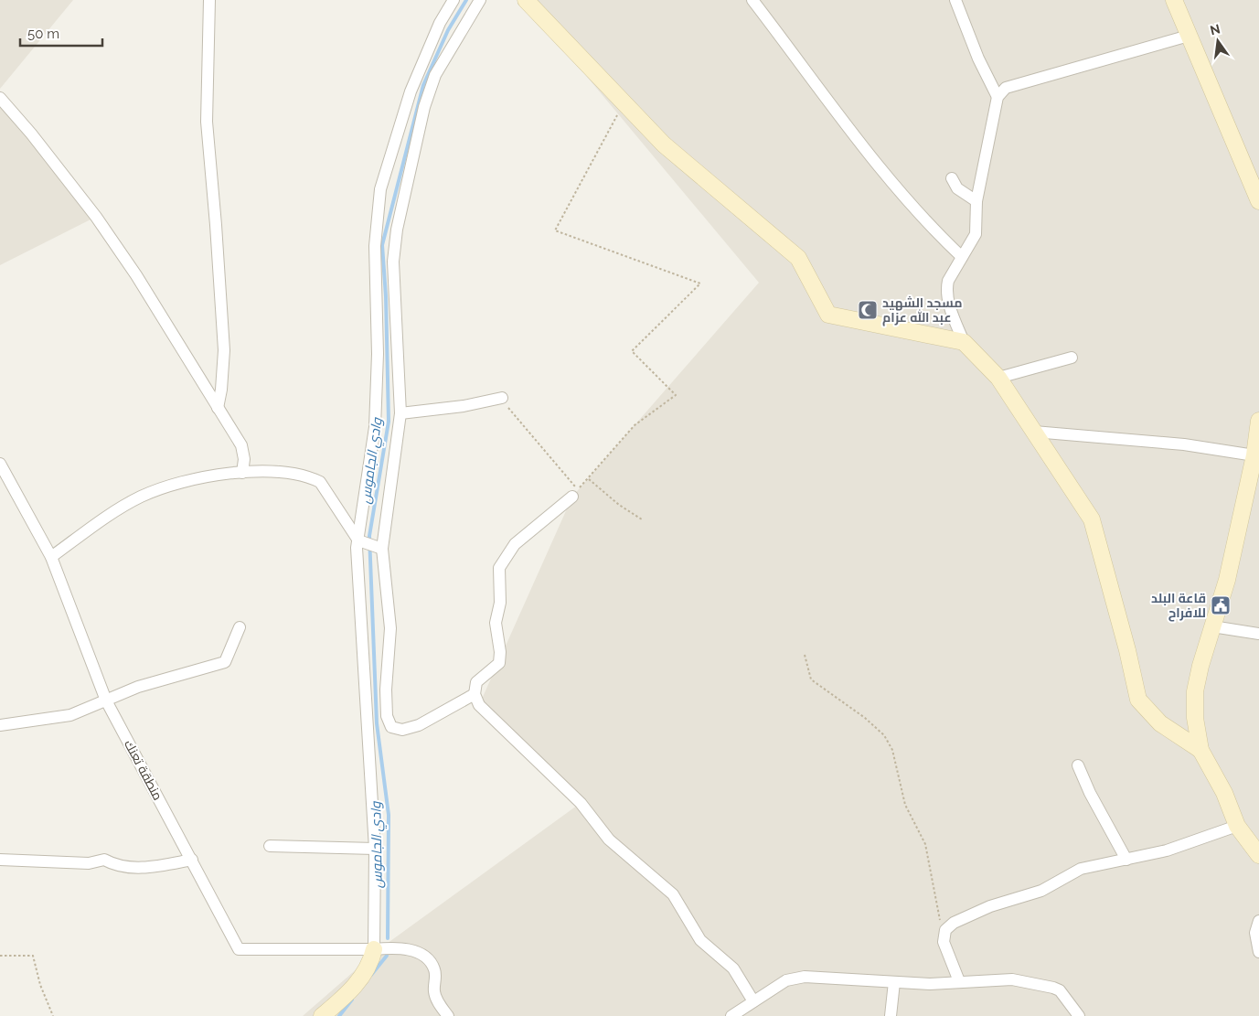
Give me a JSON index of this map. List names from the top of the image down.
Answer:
{
  "streets": {
    "street": ["منطقة تعنك"]
  },
  "water": ["وادي الجاموس"],
  "places": {
    "mosque": ["مسجد الشهيد عبد الله عزام"],
    "public building": ["قاعة البلد للافراح"]
  },
  "scale_bar": "50 m",
  "north": "top"
}
